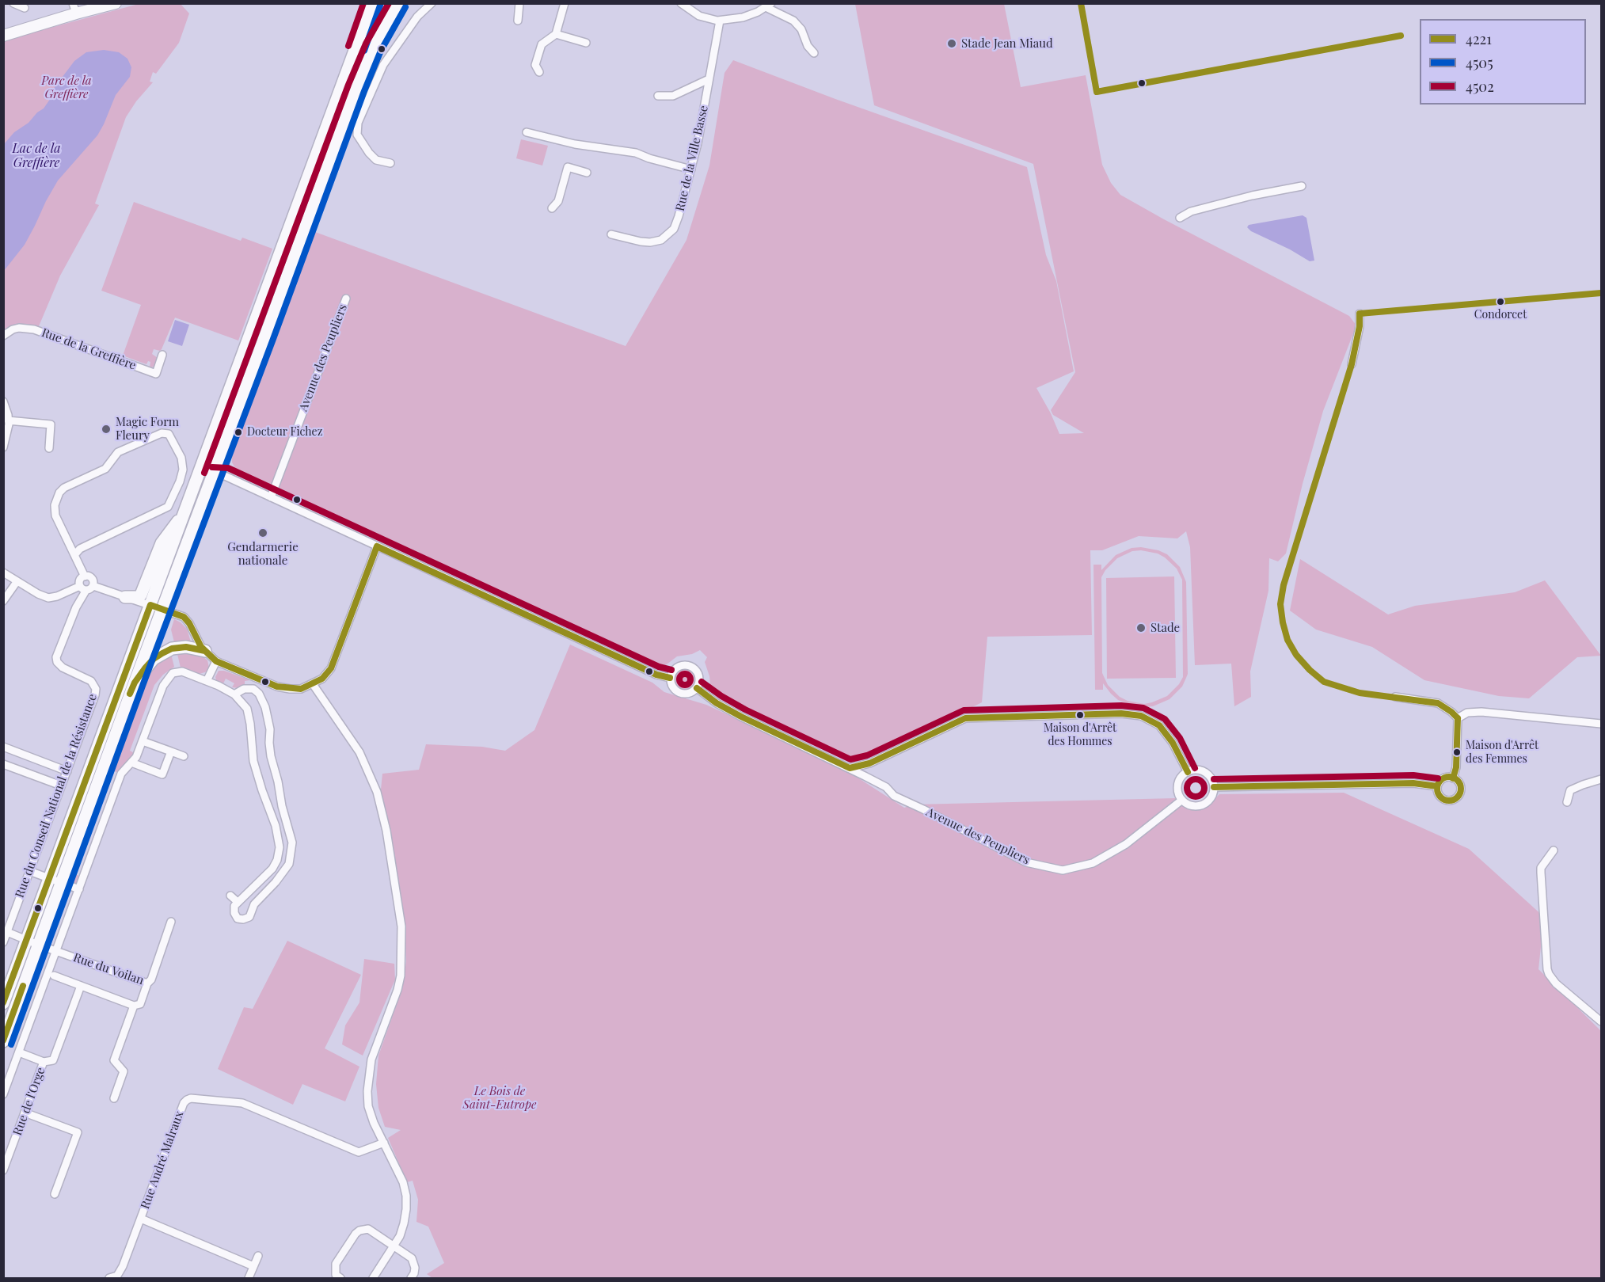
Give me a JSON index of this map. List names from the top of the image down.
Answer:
{
  "streets": {
    "street": [
      "Rue de la Ville Basse",
      "Rue de la Greffière",
      "Avenue des Peupliers",
      "Rue du Conseil National de la Résistance",
      "Rue du Voilan",
      "Rue de l'Orge",
      "Rue André Malraux"
    ]
  },
  "crossings": [
    ["Rue du Conseil National de la Résistance", "Rue du Voilan"]
  ],
  "water": ["Lac de la Greffière"],
  "parks": ["Parc de la Greffière", "Le Bois de Saint-Eutrope"],
  "places": [
    "Stade Jean Miaud",
    "Condorcet",
    "Magic Form Fleury",
    "Docteur Fichez",
    "Gendarmerie nationale",
    "Stade",
    "Maison d'Arrêt des Hommes",
    "Maison d'Arrêt des Femmes"
  ],
  "lines": ["transit line 4221", "transit line 4502", "transit line 4505"],
  "legend": ["4221", "4505", "4502"]
}
